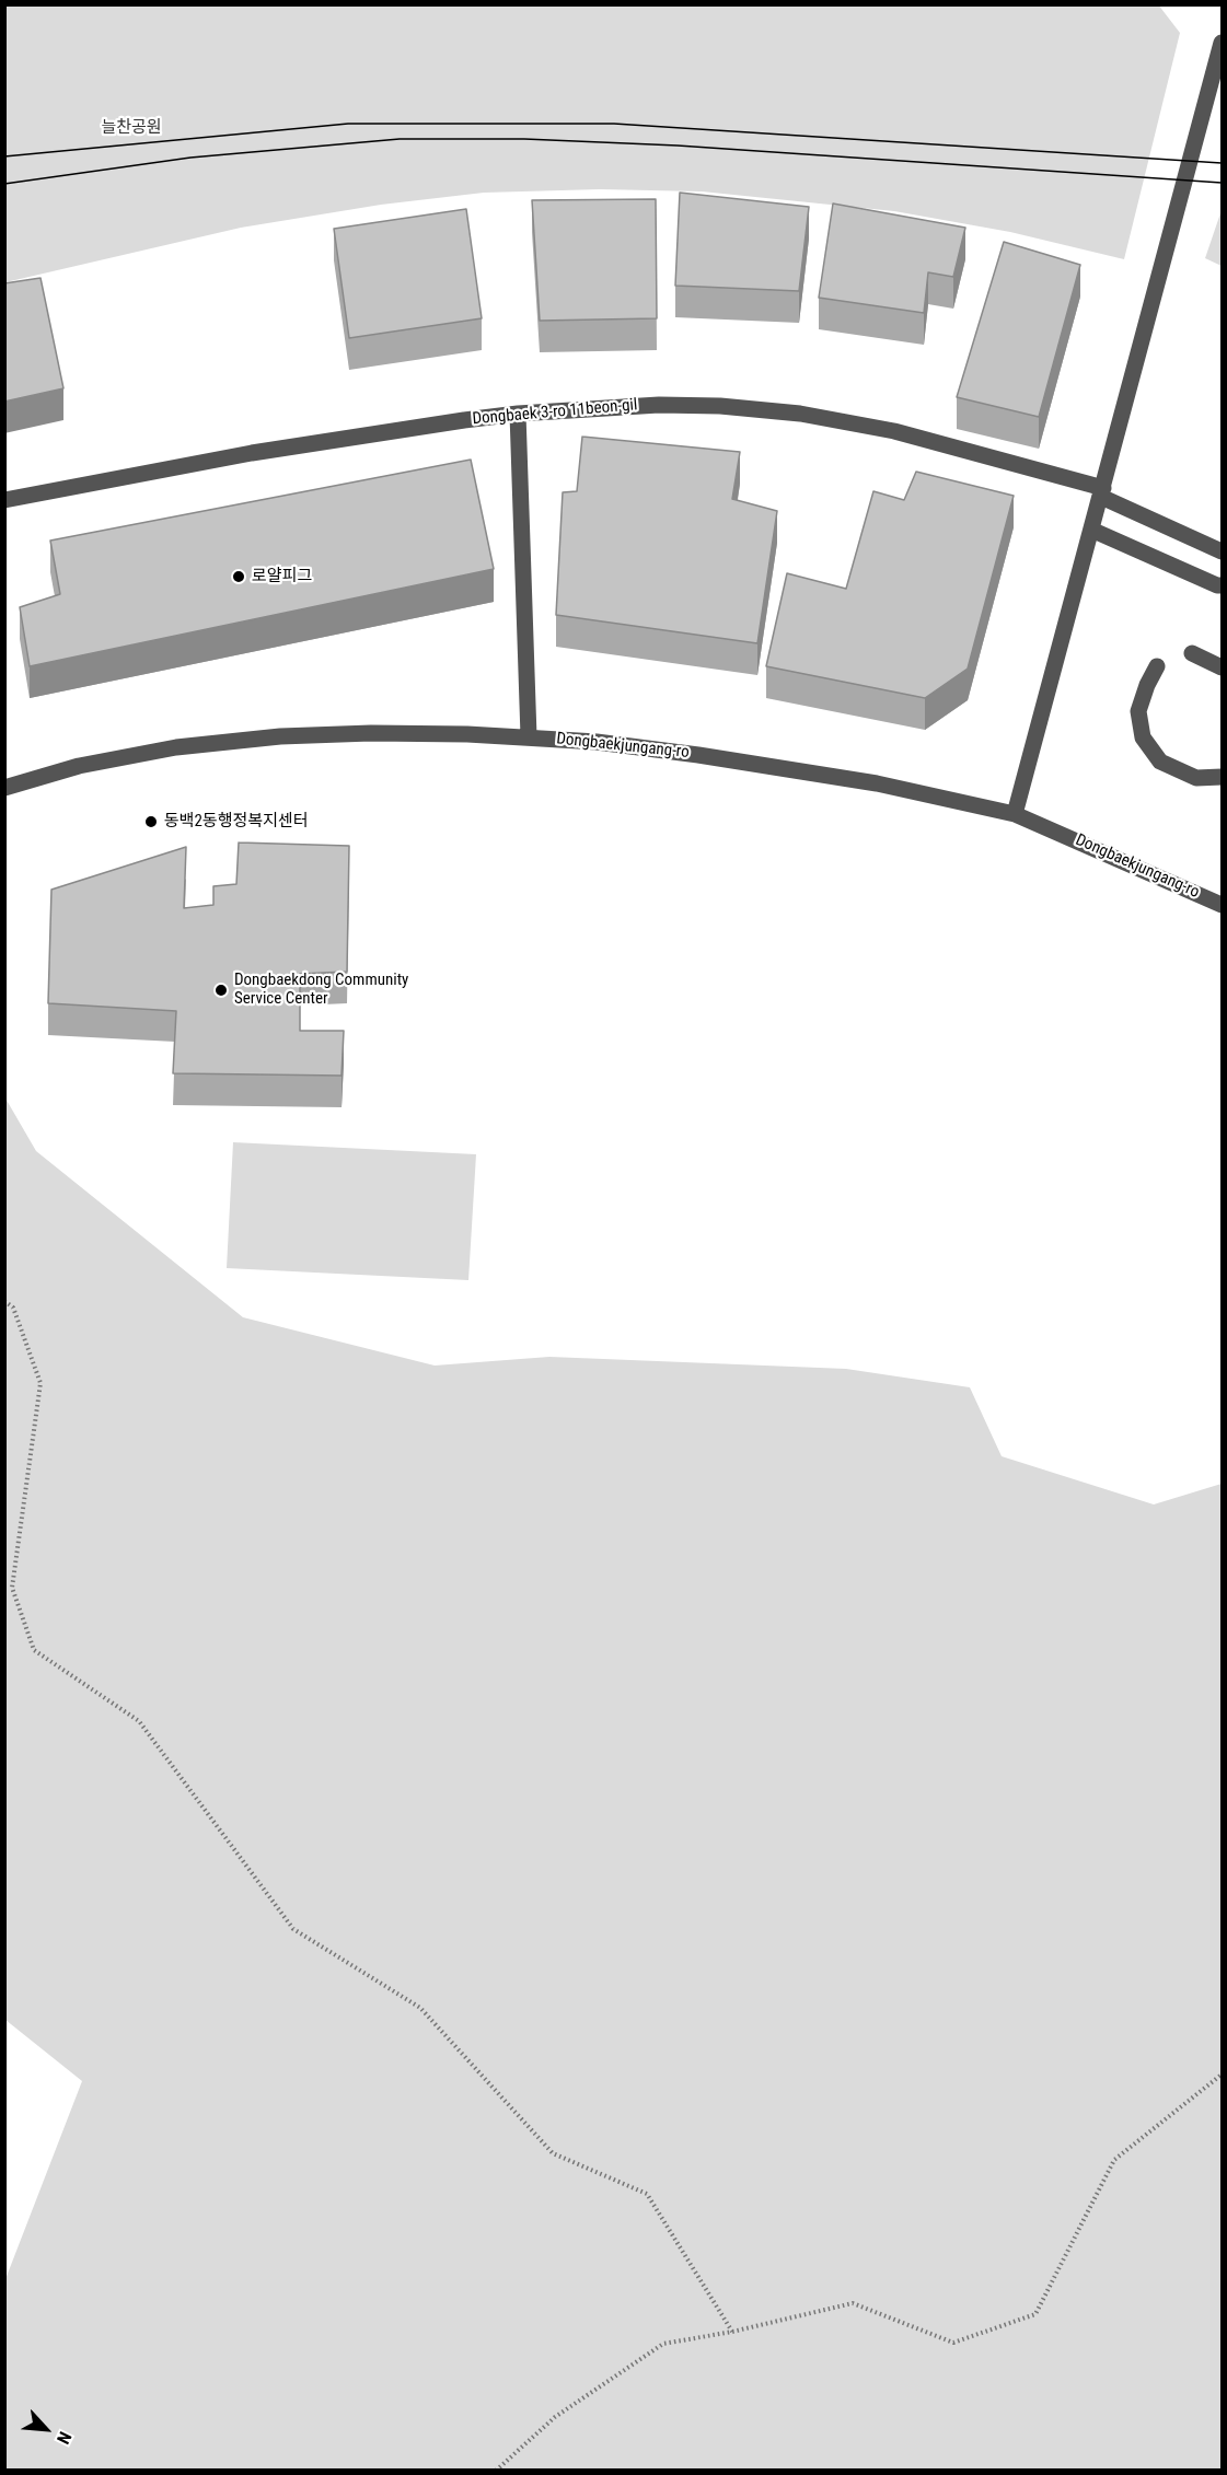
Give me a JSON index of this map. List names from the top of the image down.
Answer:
{
  "streets": {
    "street": ["Dongbaek 3-ro 11beon-gil", "Dongbaekjungang-ro"]
  },
  "parks": ["늘찬공원"],
  "places": ["로얄피그", "동백2동행정복지센터", "Dongbaekdong Community Service Center"],
  "north": "bottom right"
}
